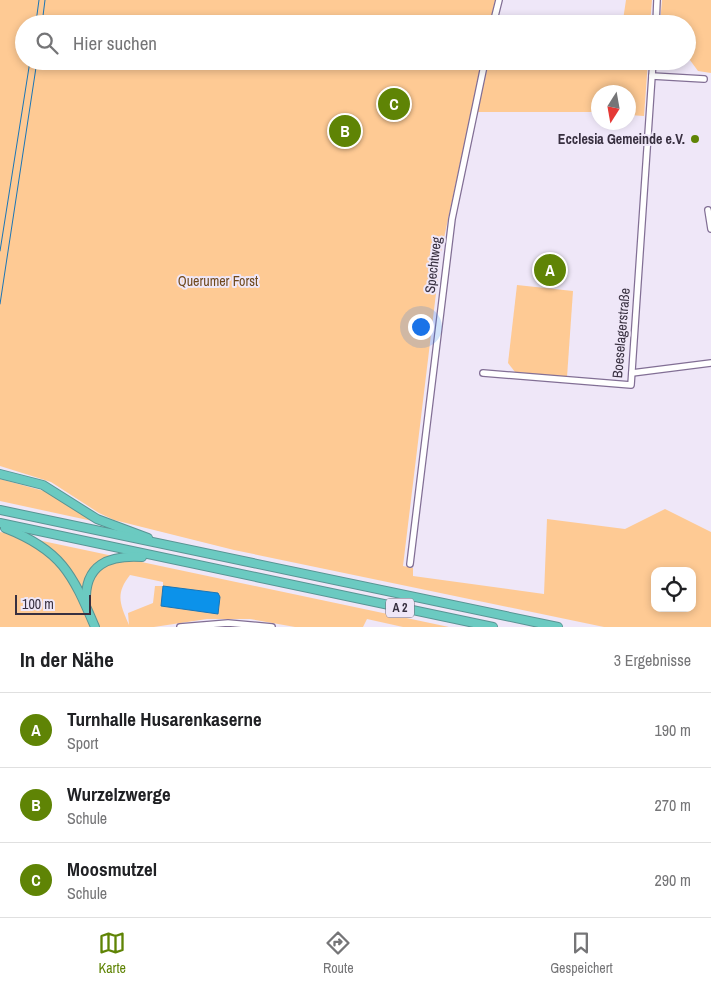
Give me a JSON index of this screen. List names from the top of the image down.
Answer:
{
  "streets": {
    "highway": ["A 2"],
    "street": ["Spechtweg", "Boeselagerstraße"]
  },
  "parks": ["Querumer Forst"],
  "places": ["Ecclesia Gemeinde e.V."],
  "scale_bar": "100 m",
  "north": "bottom",
  "page": {
    "search": "Hier suchen",
    "pins": ["C", "B", "A"],
    "scale": "100 m",
    "heading": ["In der Nähe", "3 Ergebnisse"],
    "list": [
      {
        "mark": "A",
        "name": "Turnhalle Husarenkaserne",
        "note": "Sport",
        "value": "190 m"
      },
      {
        "mark": "B",
        "name": "Wurzelzwerge",
        "note": "Schule",
        "value": "270 m"
      },
      {
        "mark": "C",
        "name": "Moosmutzel",
        "note": "Schule",
        "value": "290 m"
      }
    ],
    "nav": ["Karte", "Route", "Gespeichert"]
  }
}
